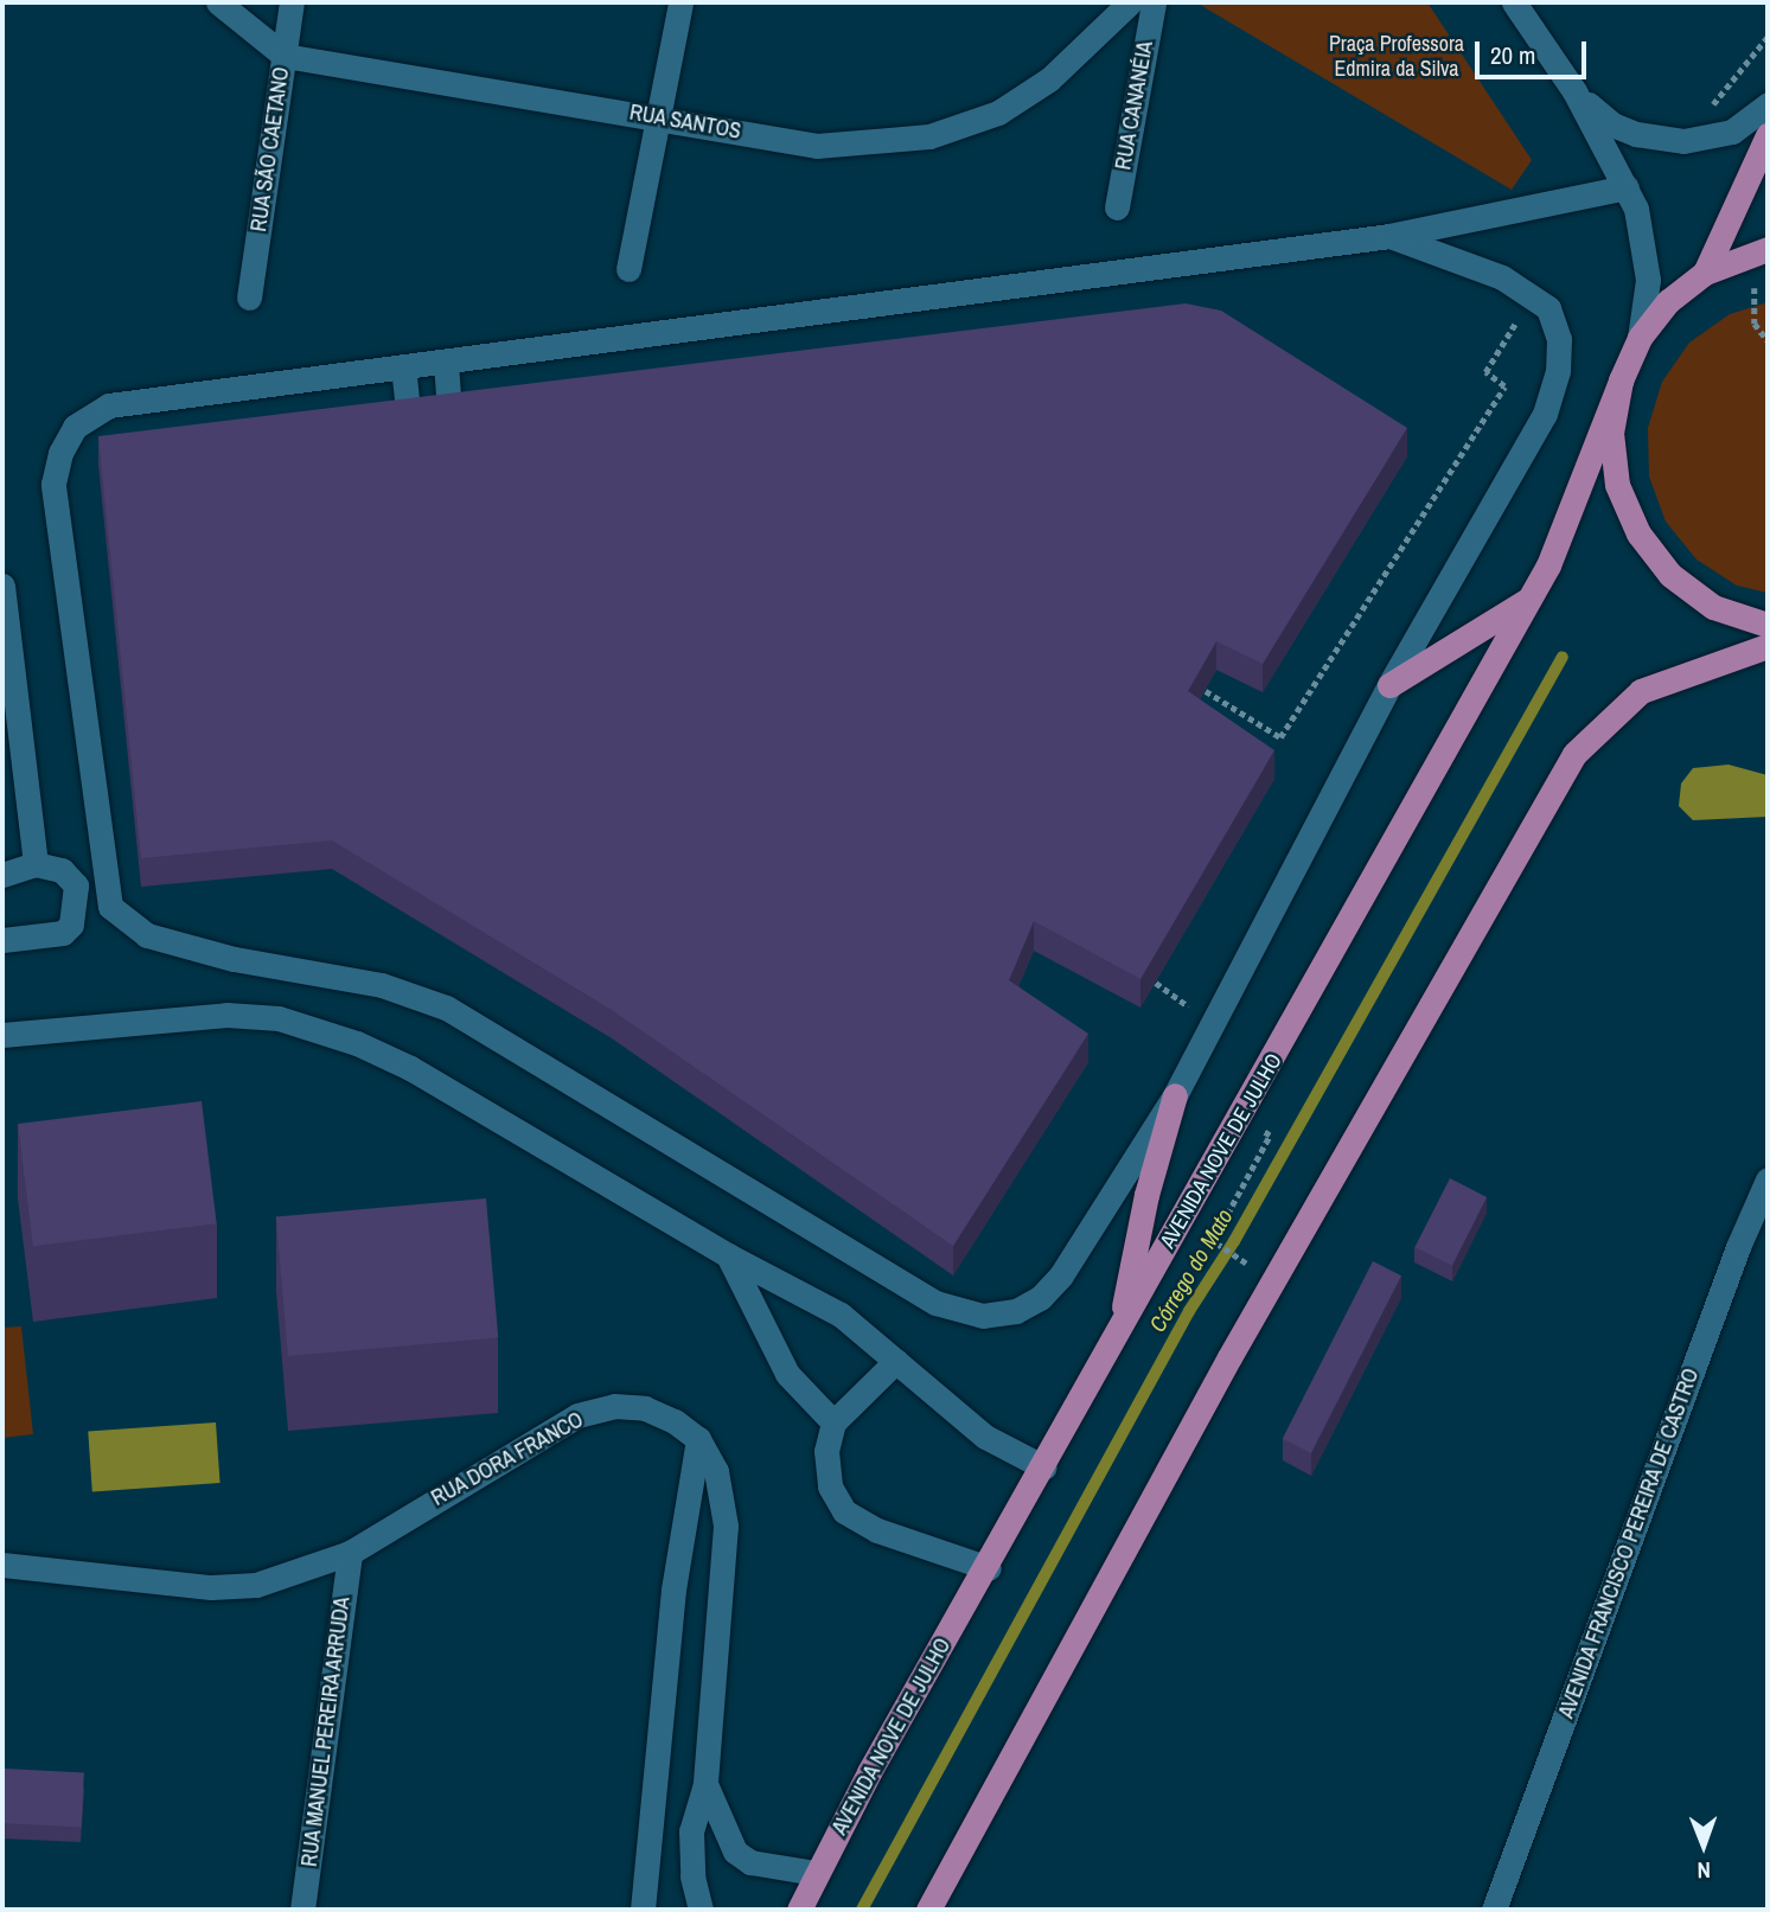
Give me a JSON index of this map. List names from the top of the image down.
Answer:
{
  "streets": {
    "main road": ["AVENIDA NOVE DE JULHO"],
    "street": [
      "RUA CANANÉIA",
      "RUA SANTOS",
      "RUA SÃO CAETANO",
      "RUA DORA FRANCO",
      "AVENIDA FRANCISCO PEREIRA DE CASTRO",
      "RUA MANUEL PEREIRA ARRUDA"
    ]
  },
  "crossings": [
    ["RUA SANTOS", "RUA SÃO CAETANO"],
    ["RUA DORA FRANCO", "RUA MANUEL PEREIRA ARRUDA"]
  ],
  "water": ["Córrego do Mato"],
  "parks": ["Praça Professora Edmira da Silva"],
  "scale_bar": "20 m",
  "north": "bottom"
}
